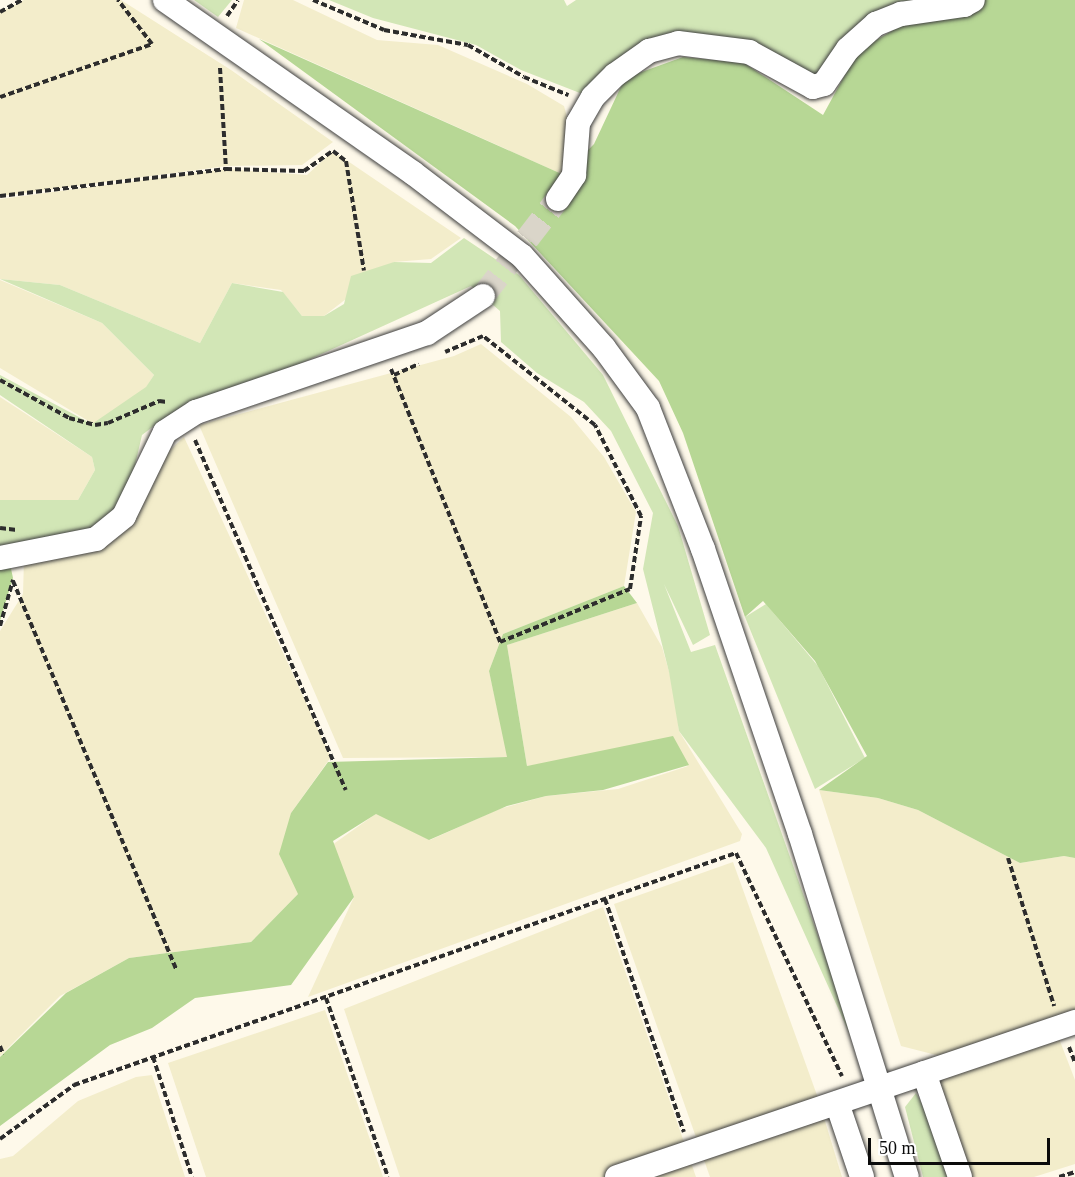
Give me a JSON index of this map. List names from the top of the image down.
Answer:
{
  "scale_bar": "50 m"
}
